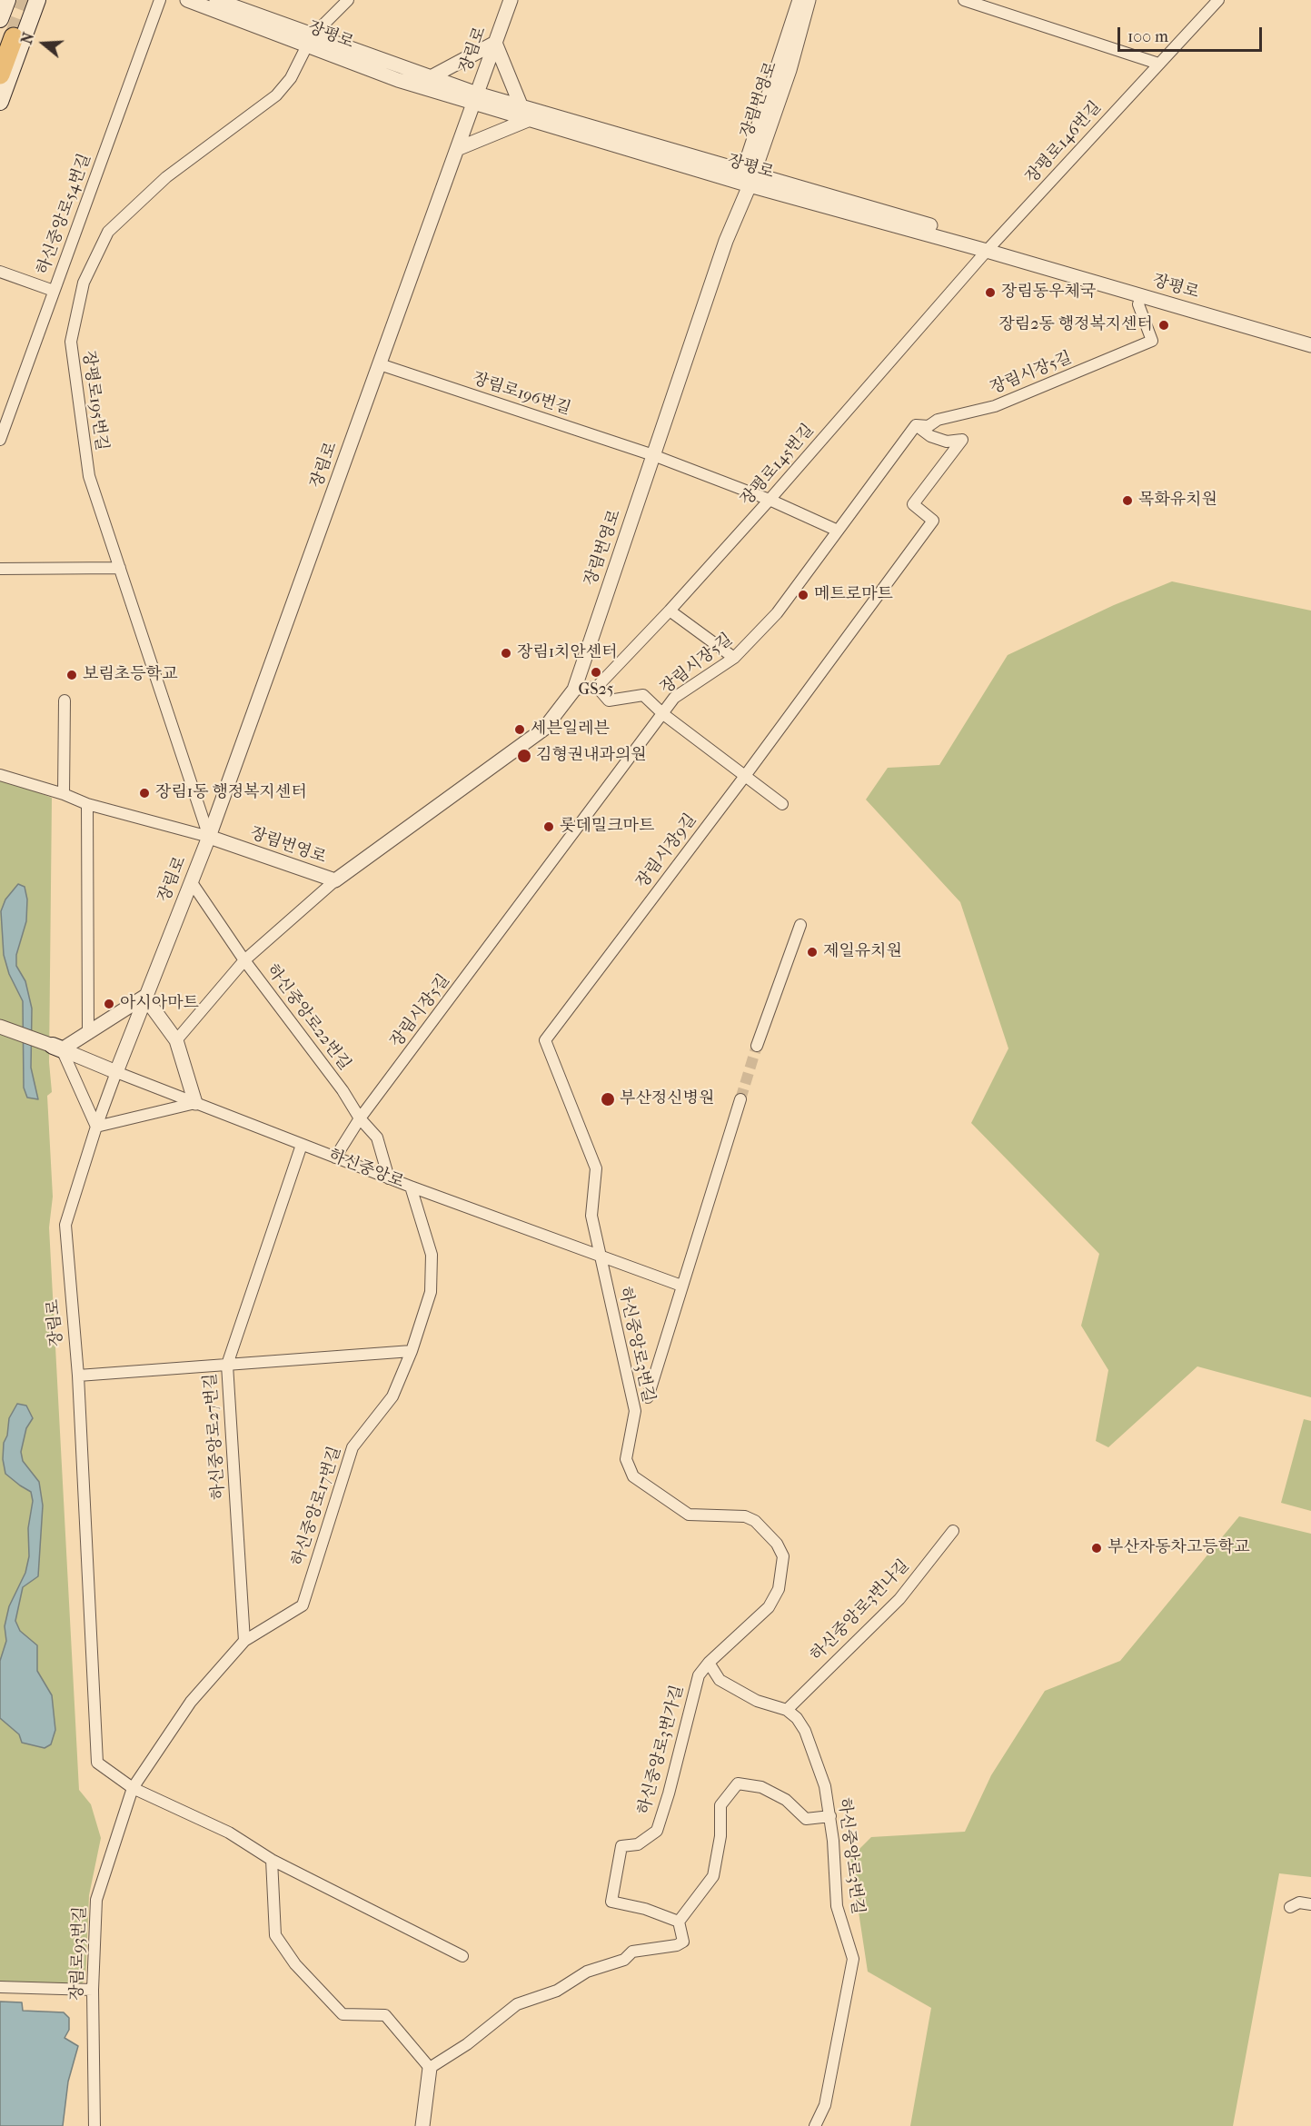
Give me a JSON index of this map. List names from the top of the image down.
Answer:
{
  "streets": {
    "street": [
      "장평로",
      "장림로",
      "장림번영로",
      "장평로146번길",
      "하신중앙로54번길",
      "장림시장5길",
      "장림로196번길",
      "장평로195번길",
      "장평로145번길",
      "장림시장9길",
      "하신중앙로22번길",
      "하신중앙로",
      "하신중앙로3번길",
      "하신중앙로27번길",
      "하신중앙로17번길",
      "하신중앙로3번나길",
      "하신중앙로3번가길",
      "장림로93번길"
    ]
  },
  "crossings": [
    ["장평로", "장림로"],
    ["장평로", "장림번영로"],
    ["장평로", "장평로146번길"],
    ["장평로", "장림시장5길"],
    ["장평로", "장평로195번길"],
    ["장평로", "장평로145번길"],
    ["장림로", "장림번영로"],
    ["장림로", "장림로196번길"],
    ["장림로", "장평로195번길"],
    ["장림로", "하신중앙로22번길"],
    ["장림로", "하신중앙로"],
    ["장림로", "하신중앙로17번길"],
    ["장림로", "장림로93번길"],
    ["장림번영로", "장림로196번길"],
    ["장림번영로", "장평로195번길"],
    ["장평로146번길", "장평로145번길"],
    ["장림시장5길", "장림로196번길"],
    ["장림시장5길", "장림시장9길"],
    ["장림시장5길", "하신중앙로22번길"],
    ["장림시장5길", "하신중앙로"],
    ["장림로196번길", "장평로145번길"],
    ["장림시장9길", "하신중앙로"],
    ["장림시장9길", "하신중앙로3번길"],
    ["하신중앙로22번길", "하신중앙로"],
    ["하신중앙로", "하신중앙로3번길"],
    ["하신중앙로", "하신중앙로27번길"],
    ["하신중앙로", "하신중앙로17번길"],
    ["하신중앙로3번길", "하신중앙로3번나길"],
    ["하신중앙로3번길", "하신중앙로3번가길"],
    ["하신중앙로27번길", "하신중앙로17번길"],
    ["하신중앙로17번길", "장림로93번길"]
  ],
  "places": [
    "장림동우체국",
    "장림2동 행정복지센터",
    "목화유치원",
    "메트로마트",
    "장림1치안센터",
    "GS25",
    "보림초등학교",
    "세븐일레븐",
    "김형권내과의원",
    "장림1동 행정복지센터",
    "롯데밀크마트",
    "제일유치원",
    "아시아마트",
    "부산정신병원",
    "부산자동차고등학교"
  ],
  "scale_bar": "100 m",
  "north": "left"
}
